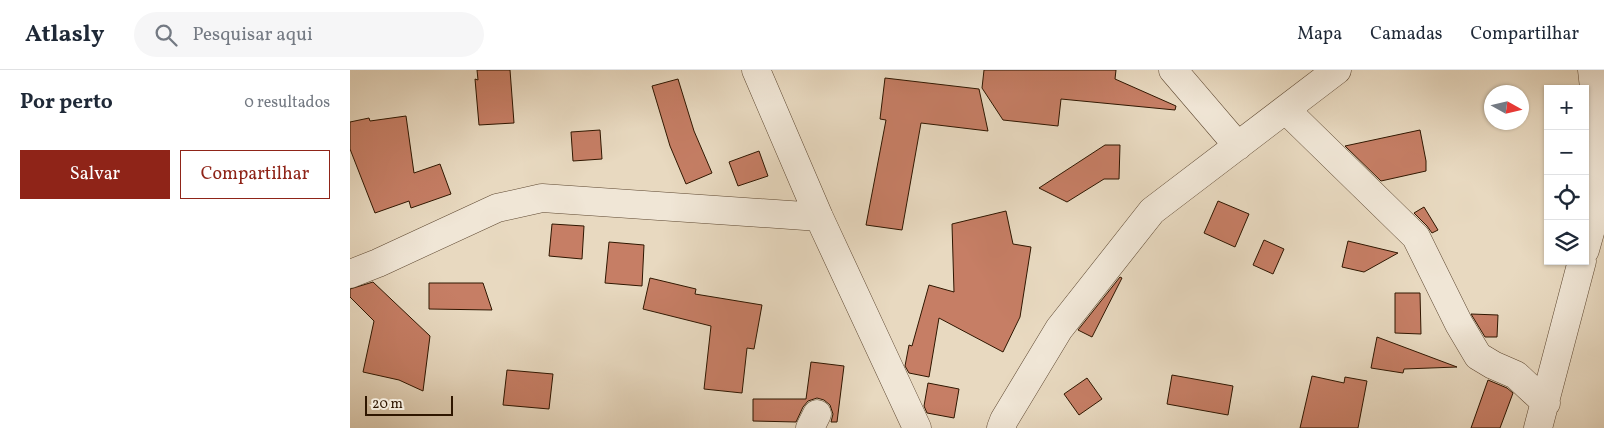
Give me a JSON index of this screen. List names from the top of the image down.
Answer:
{
  "scale_bar": "20 m",
  "north": "right",
  "page": {
    "header": "Atlasly",
    "search": "Pesquisar aqui",
    "nav": ["Mapa", "Camadas", "Compartilhar"],
    "heading": ["Por perto", "0 resultados"],
    "map_buttons": ["+", "−"],
    "buttons": ["Salvar", "Compartilhar"],
    "scale": "20 m"
  }
}
